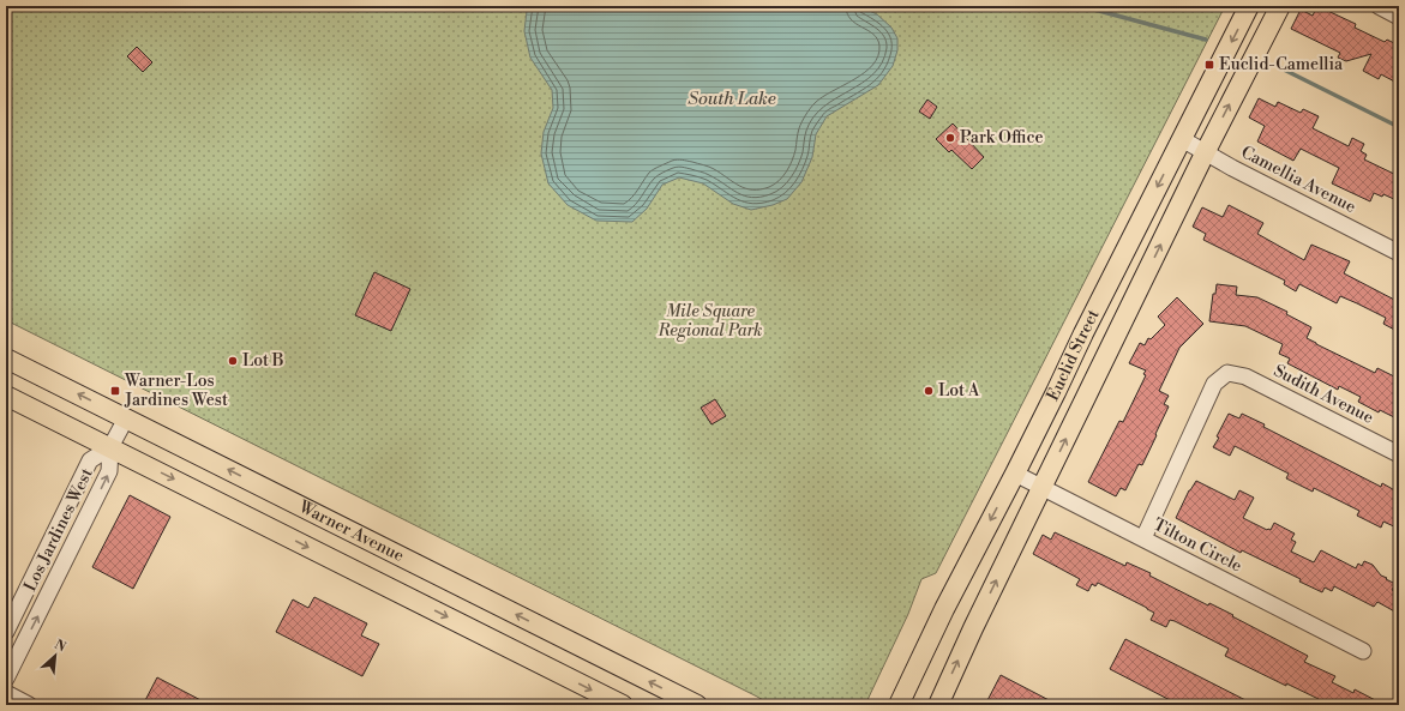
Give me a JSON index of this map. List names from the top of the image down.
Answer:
{
  "streets": {
    "main road": ["Euclid Street", "Warner Avenue"],
    "street": [
      "Camellia Avenue",
      "Sudith Avenue",
      "Los Jardines West",
      "Tilton Circle"
    ]
  },
  "crossings": [
    ["Camellia Avenue", "Euclid Street"],
    ["Euclid Street", "Tilton Circle"],
    ["Sudith Avenue", "Tilton Circle"],
    ["Los Jardines West", "Warner Avenue"]
  ],
  "water": ["South Lake"],
  "parks": ["Mile Square Regional Park"],
  "places": {
    "transit": ["Euclid-Camellia", "Warner-Los Jardines West"],
    "other": ["Park Office", "Lot B", "Lot A"]
  },
  "north": "top right"
}
